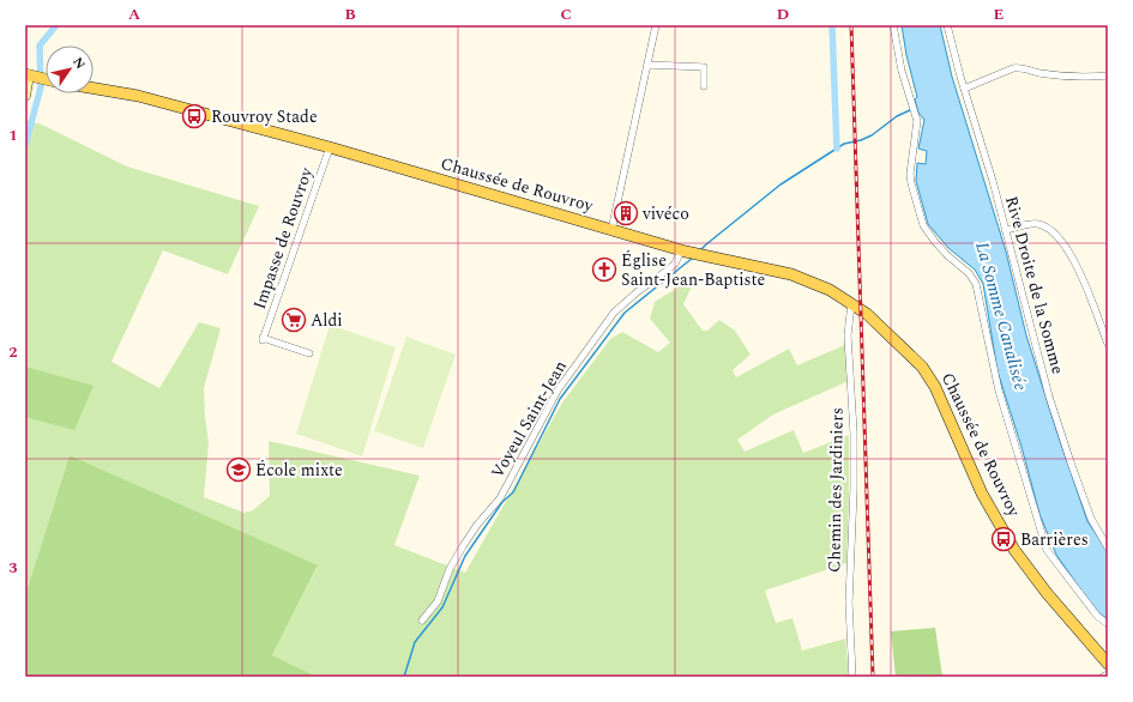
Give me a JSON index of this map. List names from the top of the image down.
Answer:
{
  "streets": {
    "main road": ["Chaussée de Rouvroy"],
    "street": [
      "Impasse de Rouvroy",
      "Rive Droite de la Somme",
      "Voyeul Saint-Jean",
      "Chemin des Jardiniers"
    ]
  },
  "crossings": [
    ["Chaussée de Rouvroy", "Impasse de Rouvroy"],
    ["Chaussée de Rouvroy", "Voyeul Saint-Jean"],
    ["Chaussée de Rouvroy", "Chemin des Jardiniers"]
  ],
  "water": ["La Somme Canalisée"],
  "places": {
    "bus stop": ["Rouvroy Stade", "Barrières"],
    "building": ["vivéco"],
    "church": ["Église Saint-Jean-Baptiste"],
    "supermarket": ["Aldi"],
    "school or university": ["École mixte"]
  },
  "north": "top right",
  "grid": {
    "columns": [
      "A",
      "B",
      "C",
      "D",
      "E"
    ],
    "rows": ["1", "2", "3"]
  }
}
